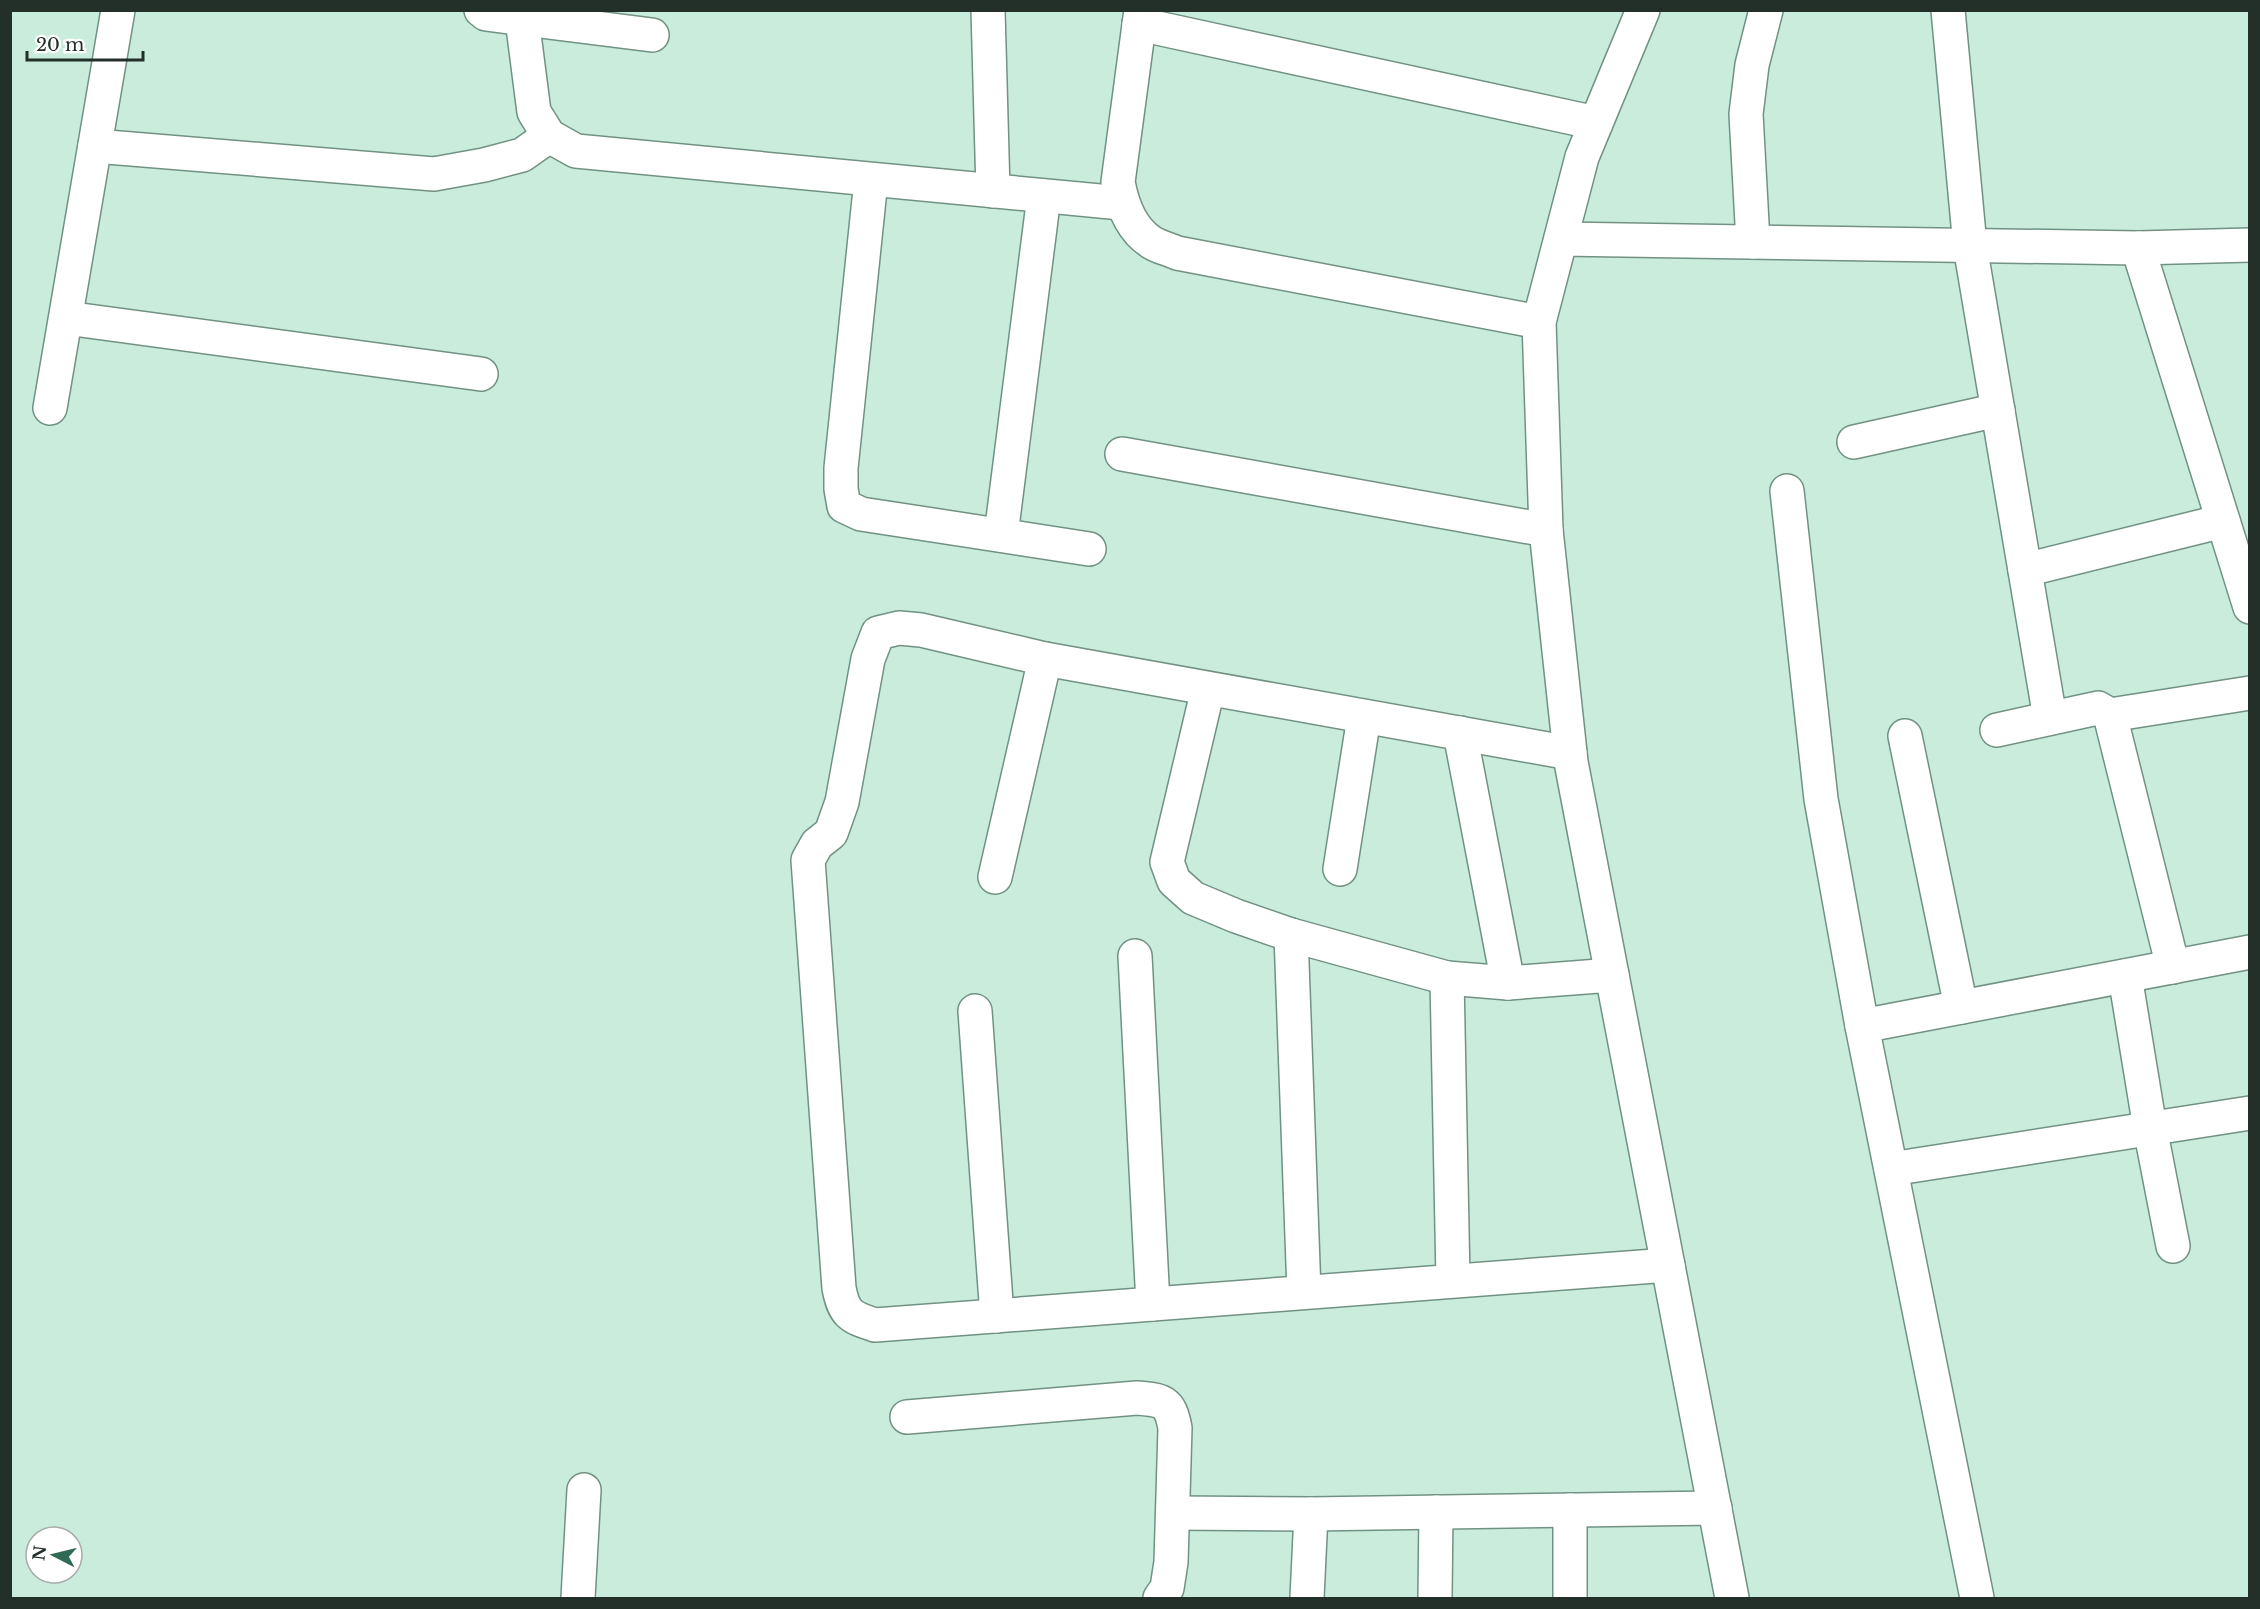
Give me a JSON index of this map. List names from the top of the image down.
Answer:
{
  "scale_bar": "20 m",
  "north": "left"
}
